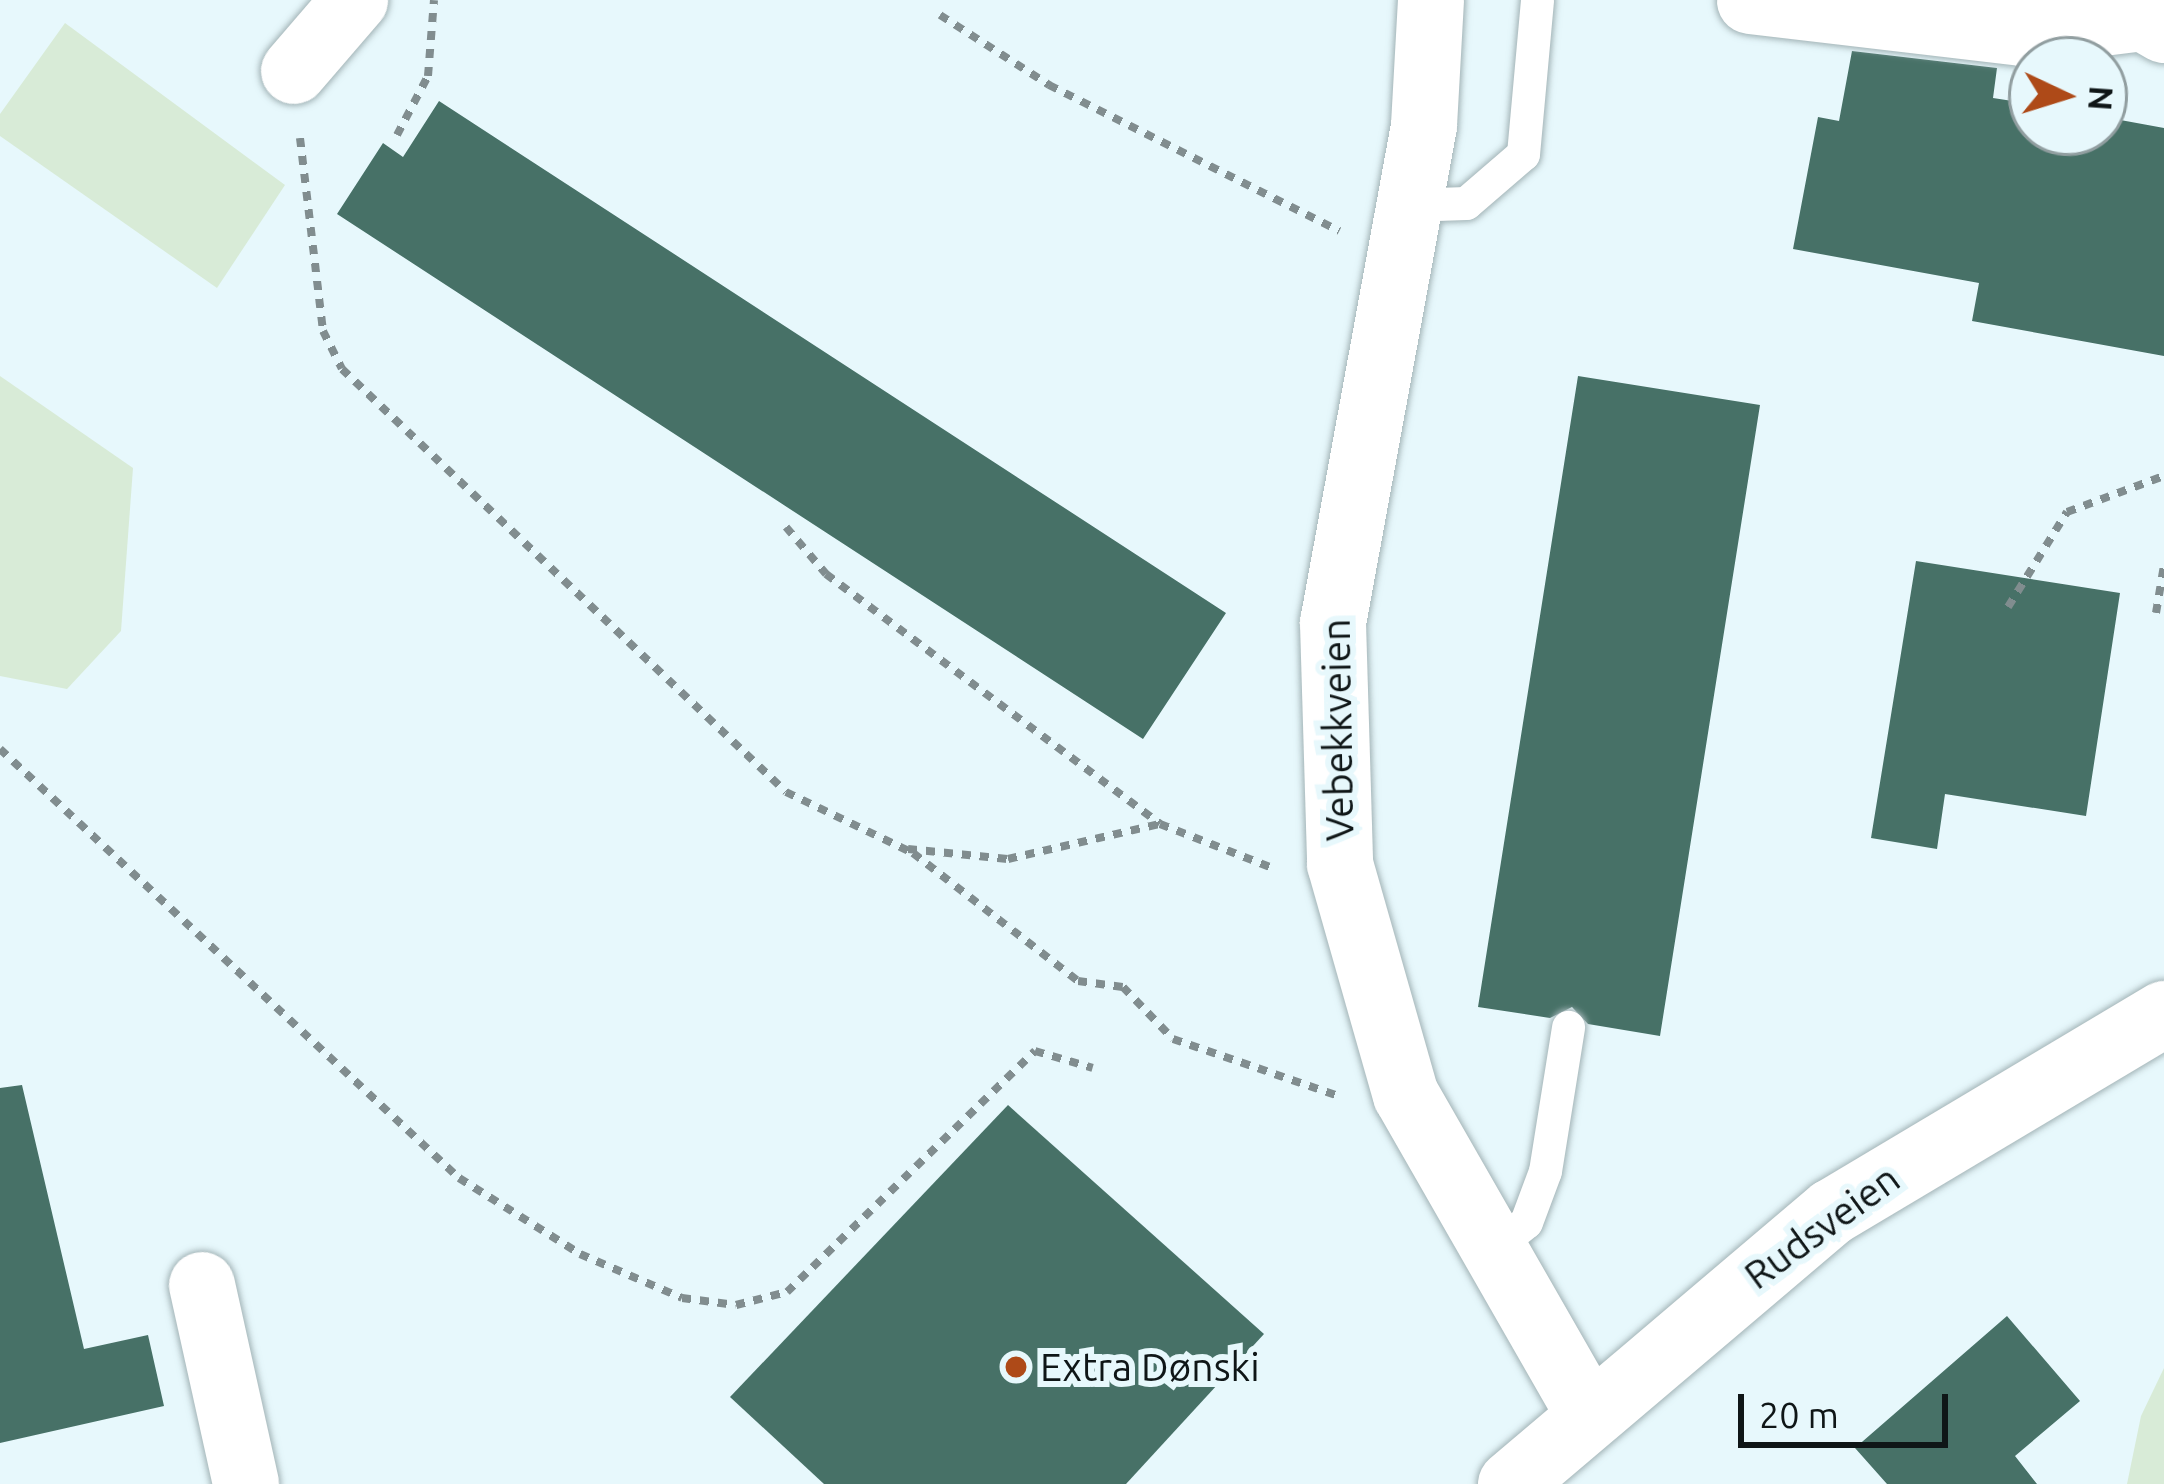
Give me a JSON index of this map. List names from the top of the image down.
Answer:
{
  "streets": {
    "street": ["Vebekkveien", "Rudsveien"]
  },
  "crossings": [
    ["Vebekkveien", "Rudsveien"]
  ],
  "places": ["Extra Dønski"],
  "scale_bar": "20 m",
  "north": "right"
}
